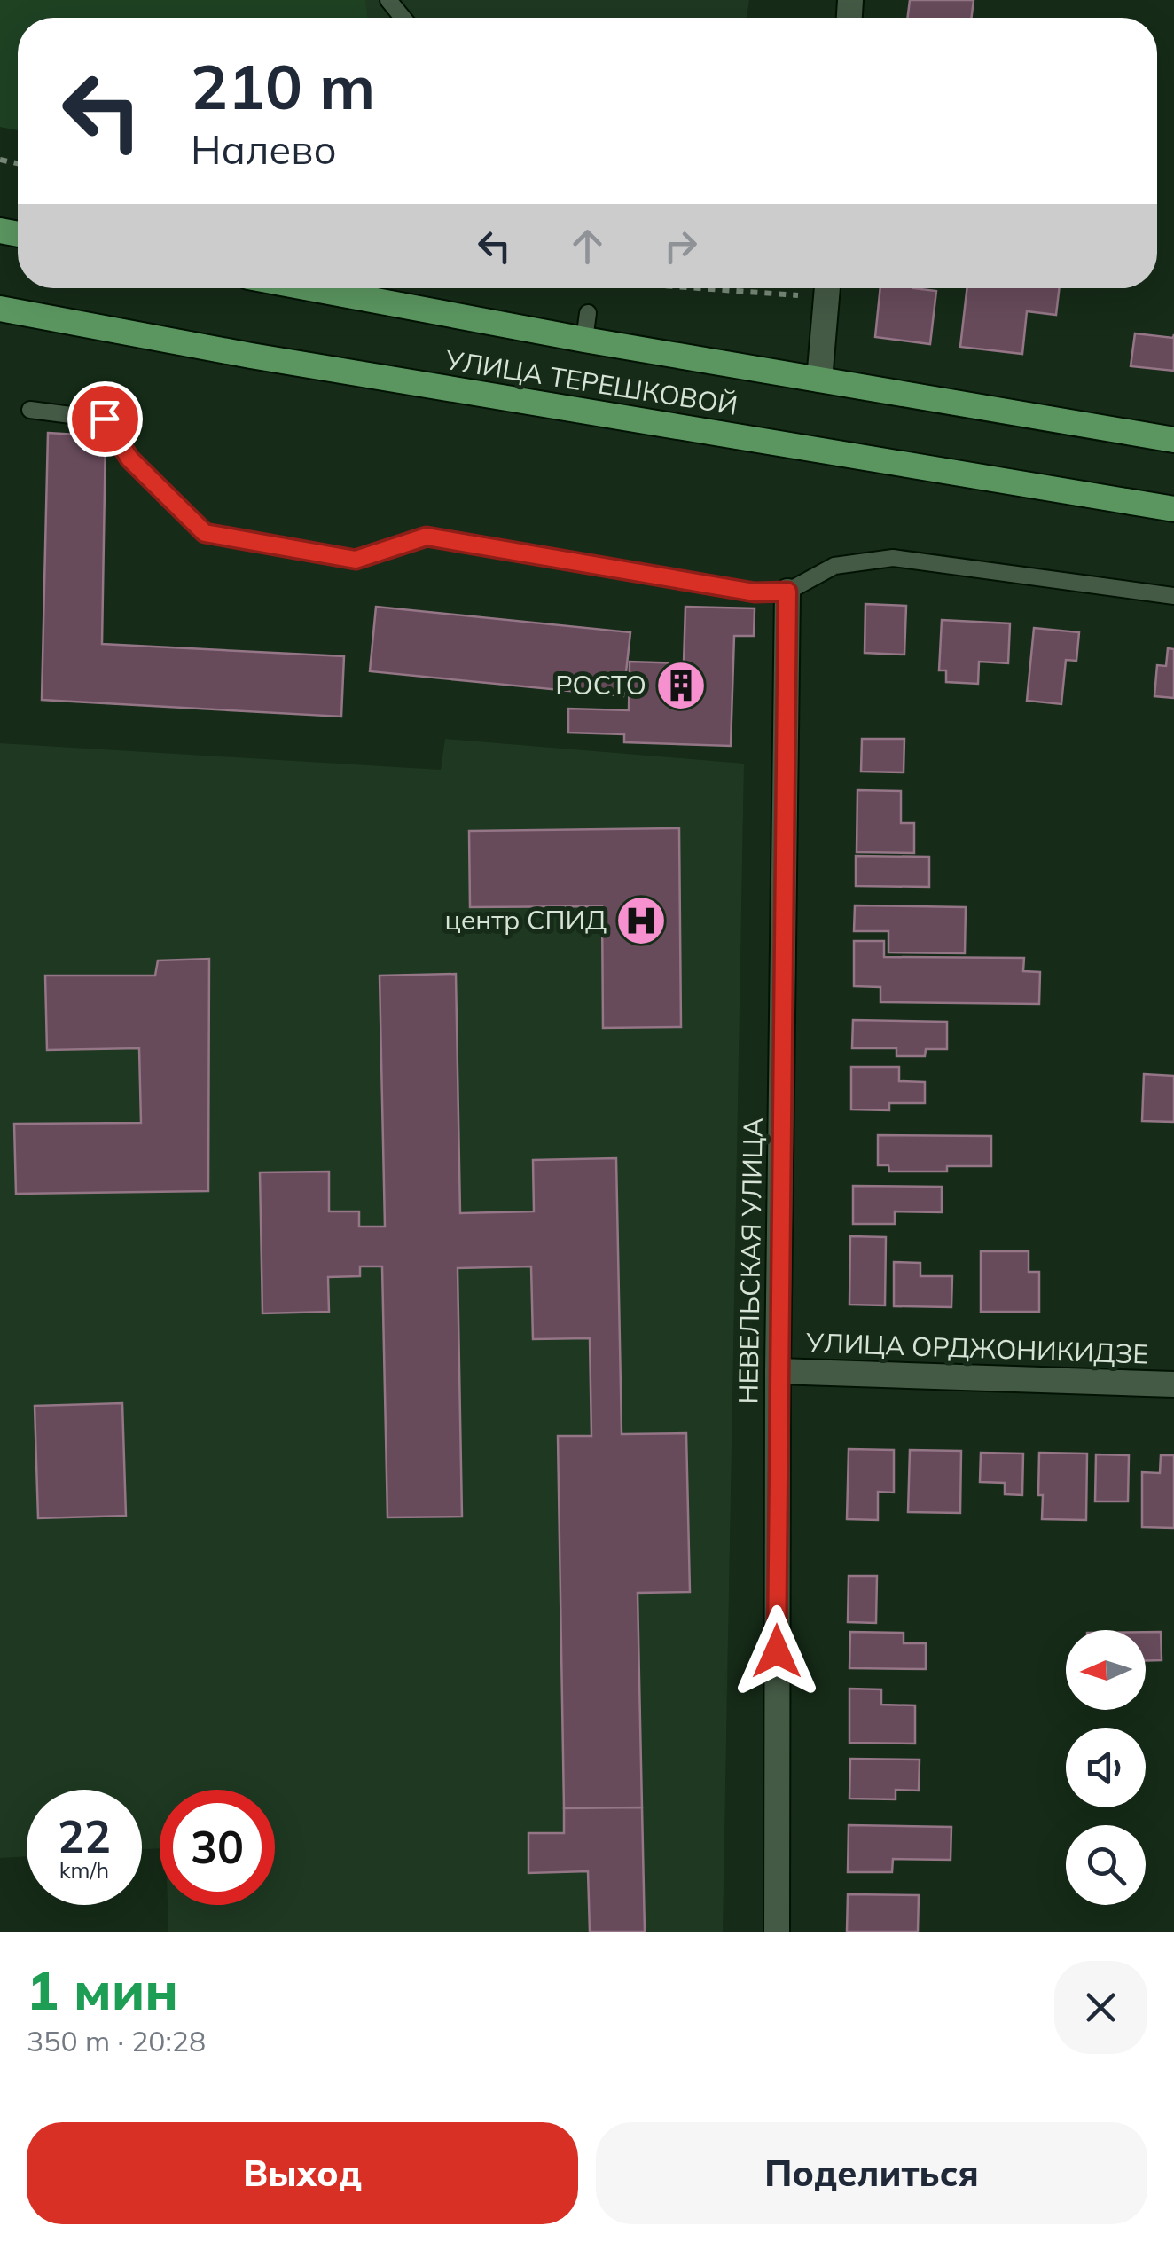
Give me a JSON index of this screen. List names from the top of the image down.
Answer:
{
  "streets": {
    "main road": ["УЛИЦА ТЕРЕШКОВОЙ"],
    "street": ["НЕВЕЛЬСКАЯ УЛИЦА", "УЛИЦА ОРДЖОНИКИДЗЕ"]
  },
  "crossings": [
    ["НЕВЕЛЬСКАЯ УЛИЦА", "УЛИЦА ОРДЖОНИКИДЗЕ"]
  ],
  "places": {
    "building": ["РОСТО"],
    "hospital": ["центр СПИД"]
  },
  "north": "left",
  "page": {
    "turn": ["210 m", "Налево"],
    "speed": "22 km/h",
    "limit": "30",
    "heading": ["1 мин", "350 m · 20:28"],
    "buttons": ["Выход", "Поделиться"]
  }
}
